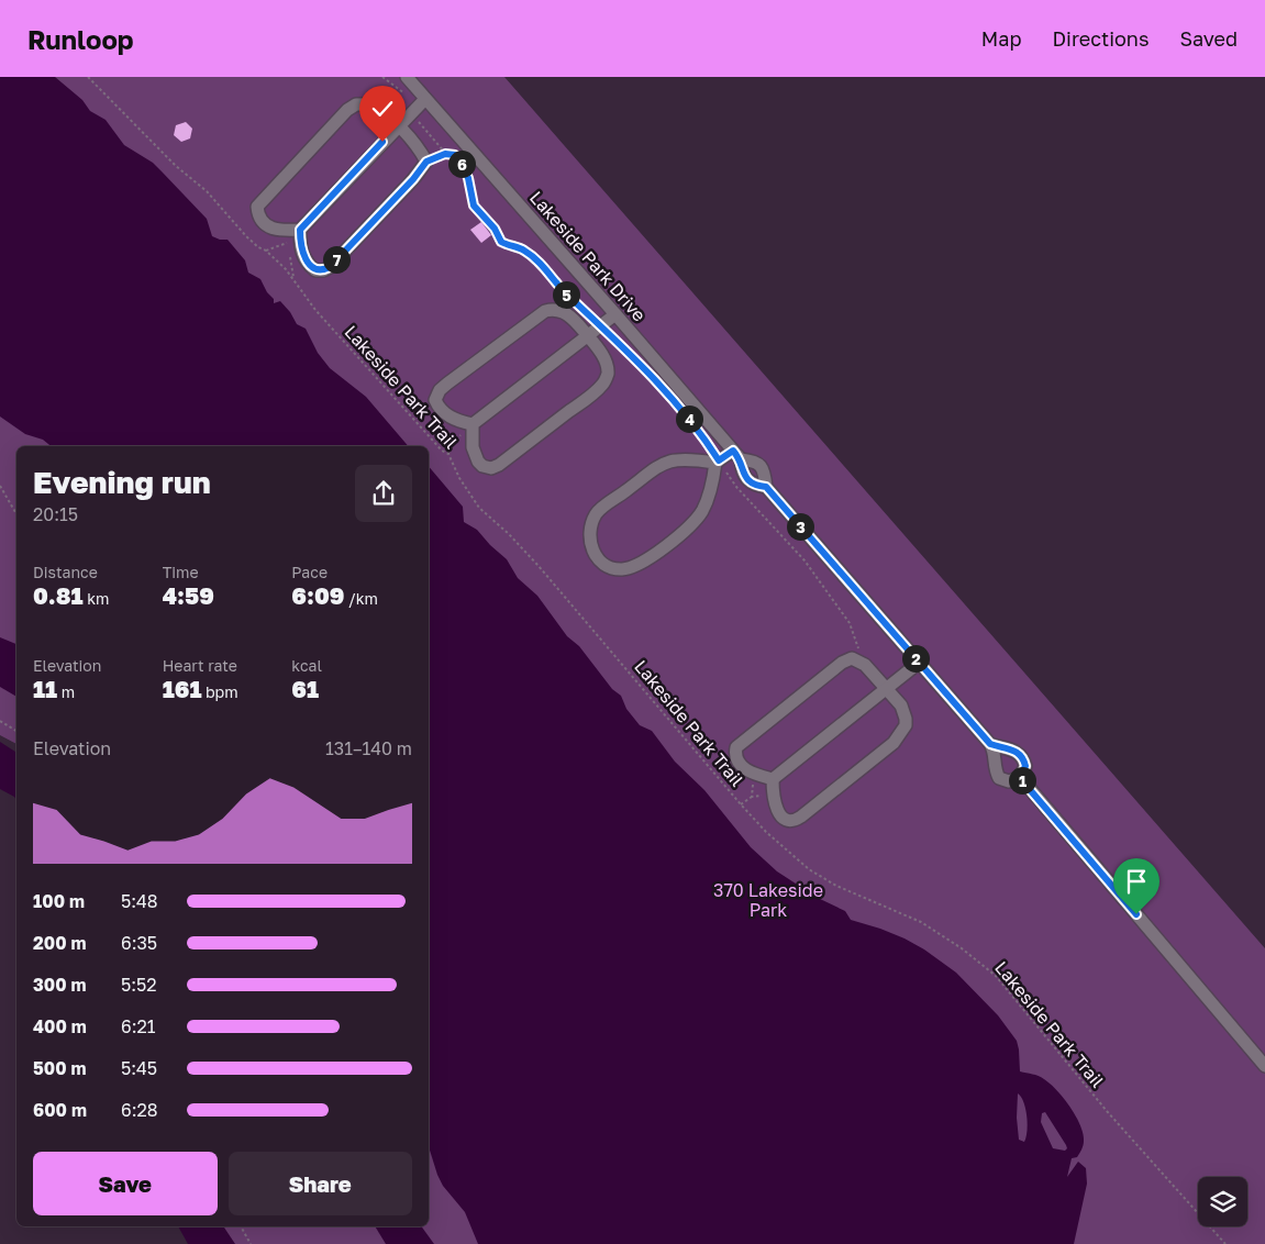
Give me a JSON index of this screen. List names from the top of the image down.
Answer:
{
  "streets": {
    "street": ["Lakeside Park Drive"],
    "path": ["Lakeside Park Trail"]
  },
  "parks": ["370 Lakeside Park"],
  "page": {
    "header": "Runloop",
    "nav": ["Map", "Directions", "Saved"],
    "pins": [
      "6",
      "7",
      "5",
      "4",
      "3",
      "2",
      "1"
    ],
    "heading": ["Evening run", "20:15"],
    "stats": [
      ["Distance", "0.81 km"],
      ["Time", "4:59"],
      ["Pace", "6:09 /km"],
      ["Elevation", "11 m"],
      ["Heart rate", "161 bpm"],
      ["kcal", "61"]
    ],
    "chart": ["Elevation", "131–140 m"],
    "list": [
      {
        "name": "100 m",
        "note": "5:48"
      },
      {
        "name": "200 m",
        "note": "6:35"
      },
      {
        "name": "300 m",
        "note": "5:52"
      },
      {
        "name": "400 m",
        "note": "6:21"
      },
      {
        "name": "500 m",
        "note": "5:45"
      },
      {
        "name": "600 m",
        "note": "6:28"
      }
    ],
    "buttons": ["Save", "Share"]
  }
}
